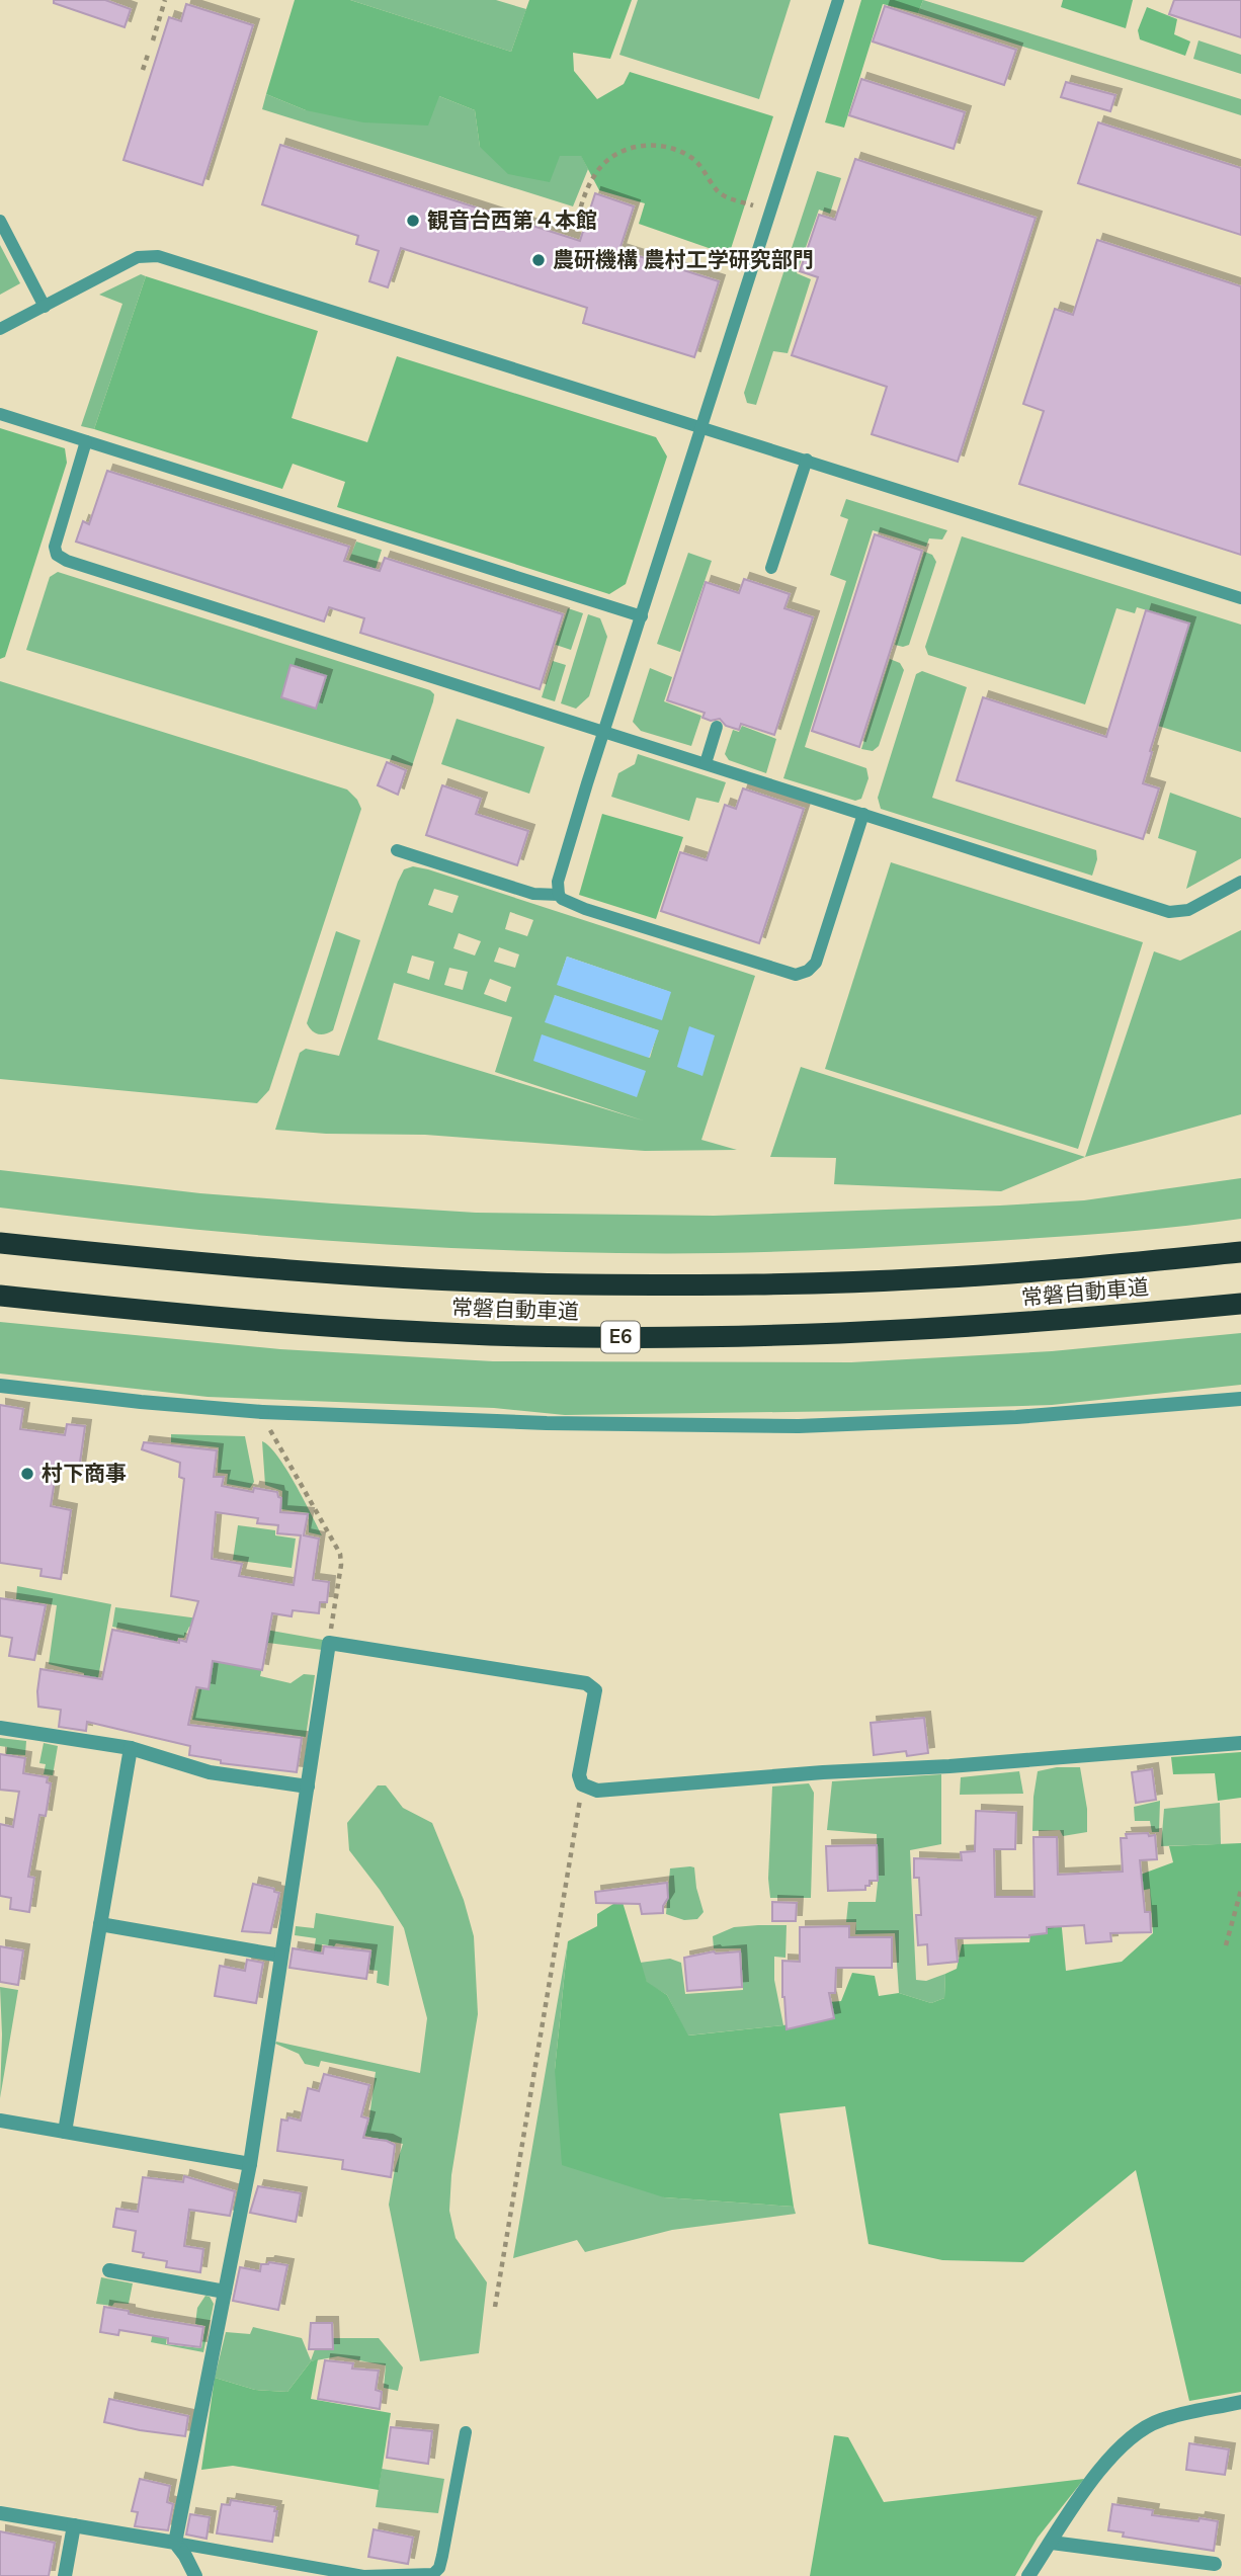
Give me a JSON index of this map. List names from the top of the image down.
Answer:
{
  "streets": {
    "highway": ["常磐自動車道", "E6"]
  },
  "places": ["観音台西第４本館", "農研機構 農村工学研究部門", "村下商事"]
}
